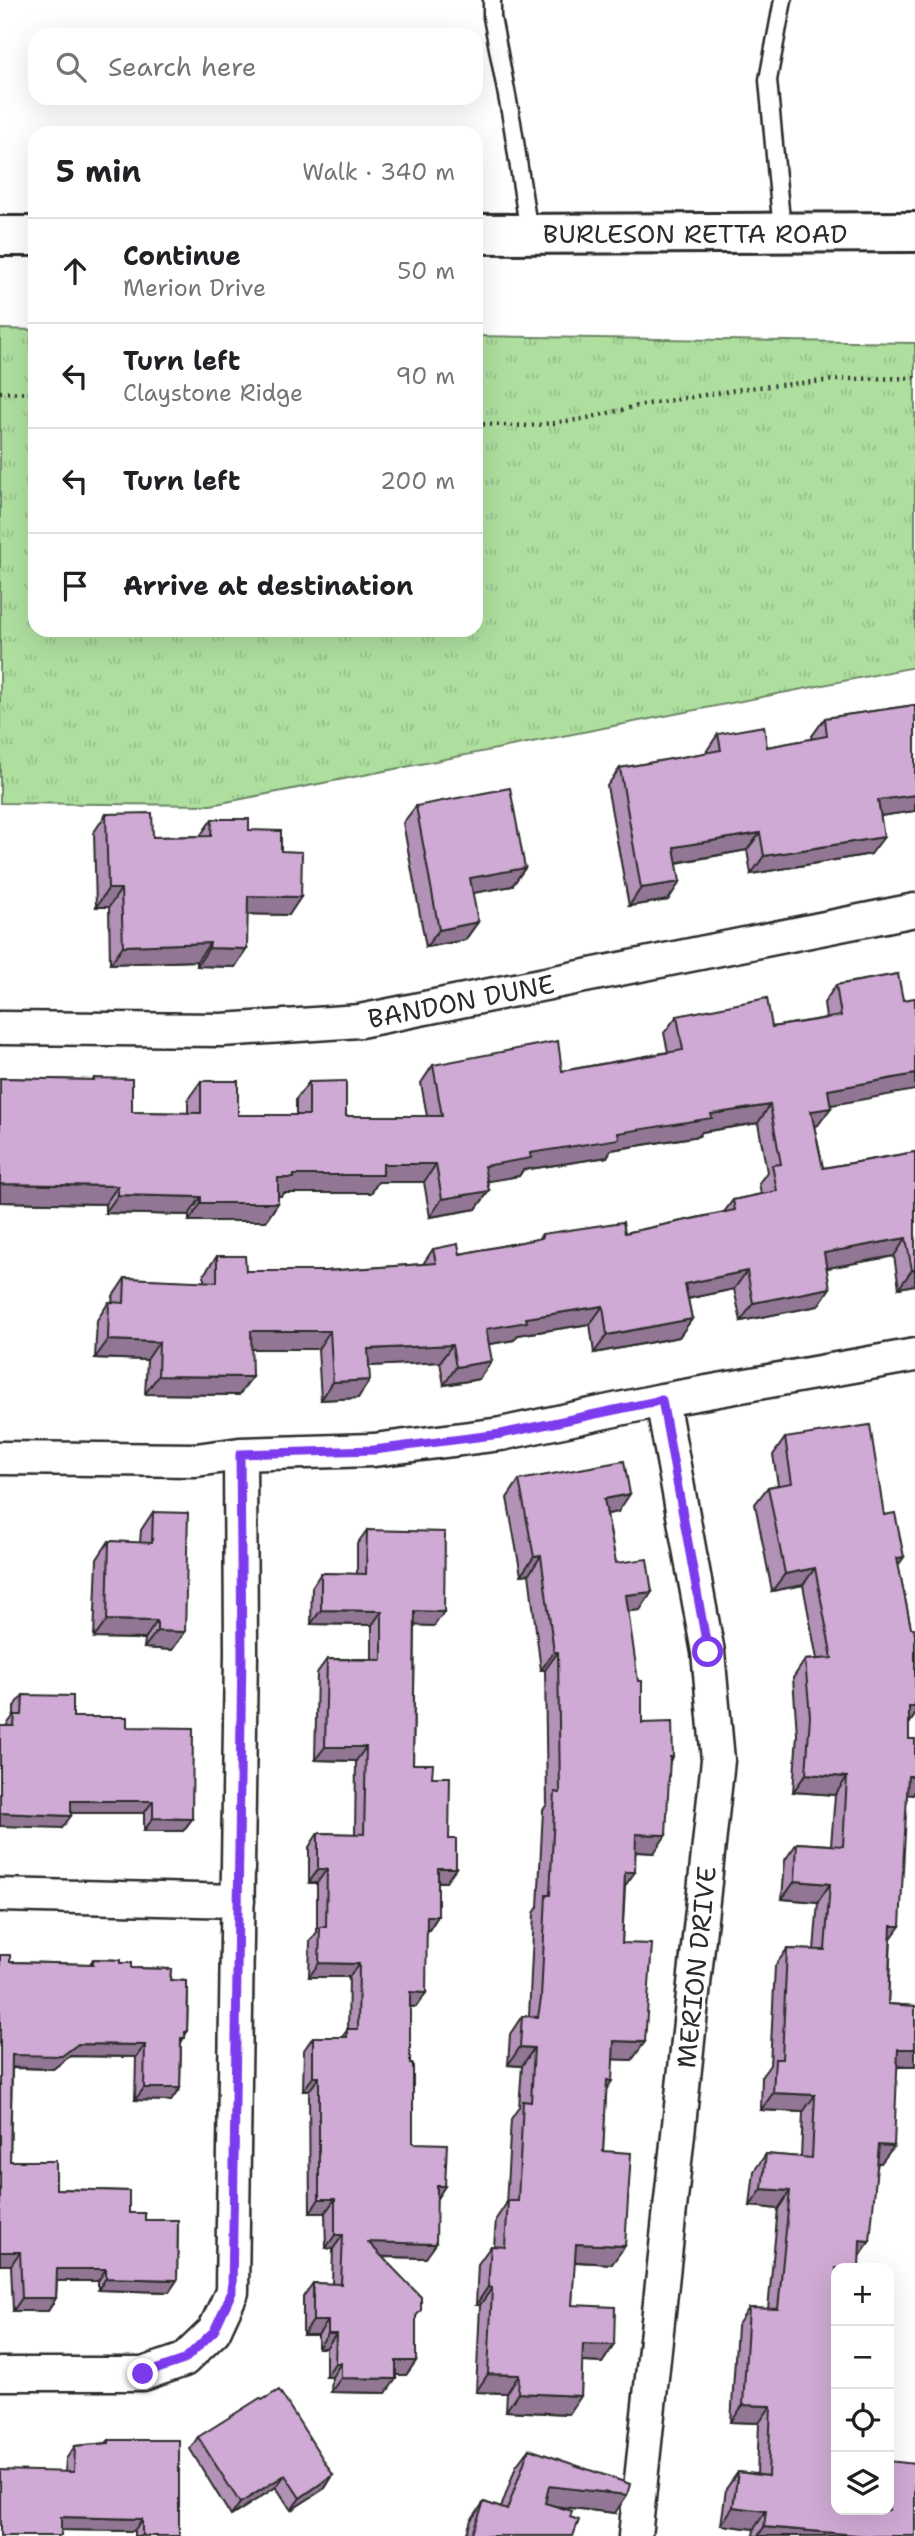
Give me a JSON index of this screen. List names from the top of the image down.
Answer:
{
  "streets": {
    "street": ["BURLESON RETTA ROAD", "BANDON DUNE", "MERION DRIVE"]
  },
  "page": {
    "search": "Search here",
    "heading": ["5 min", "Walk · 340 m"],
    "list": [
      ["Continue", "Merion Drive", "50 m"],
      ["Turn left", "Claystone Ridge", "90 m"],
      ["Turn left", "200 m"],
      "Arrive at destination"
    ],
    "map_buttons": ["+", "−"]
  }
}
